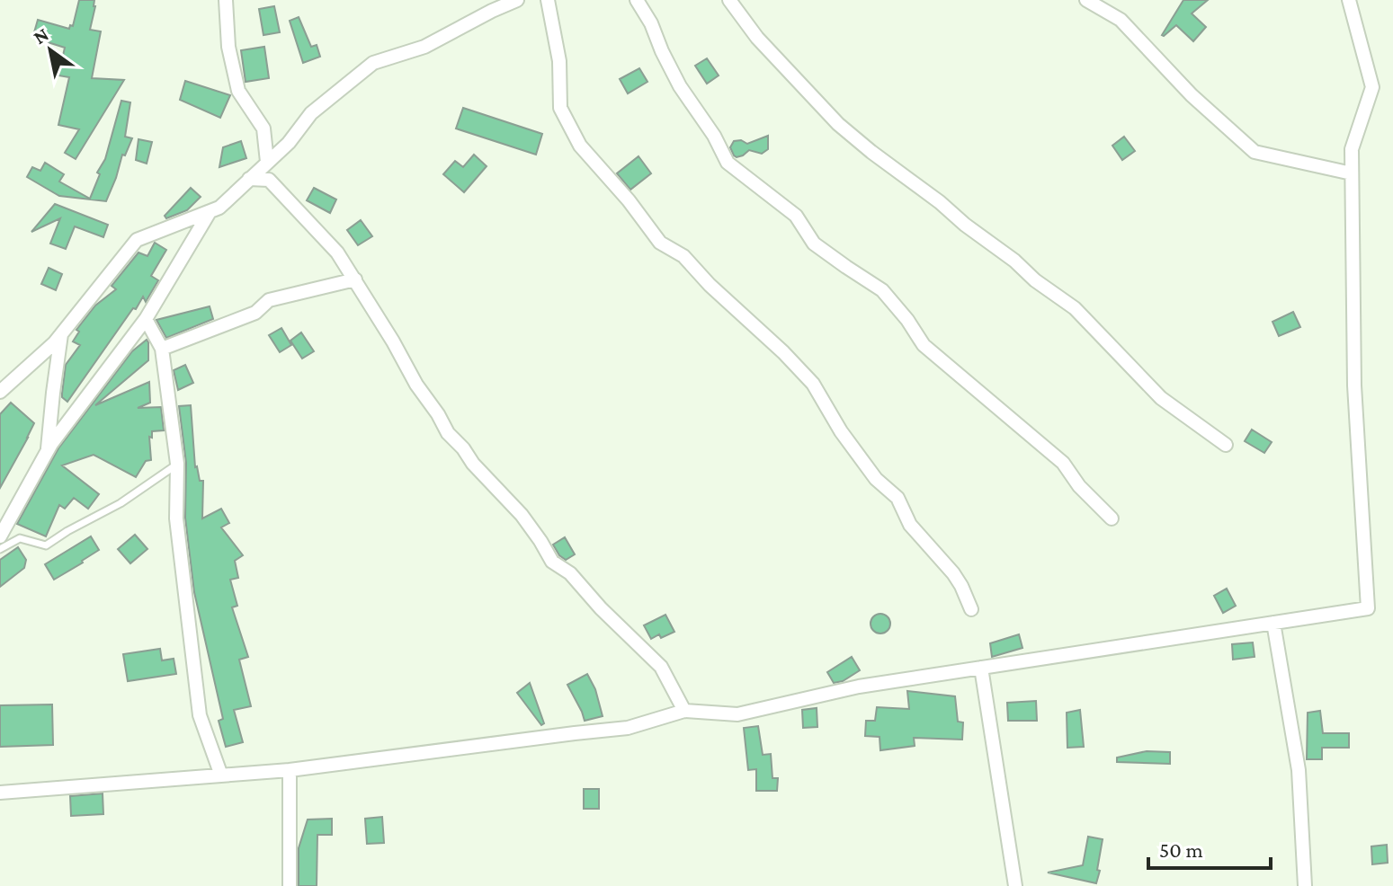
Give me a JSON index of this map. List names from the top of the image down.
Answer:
{
  "scale_bar": "50 m",
  "north": "top left"
}
